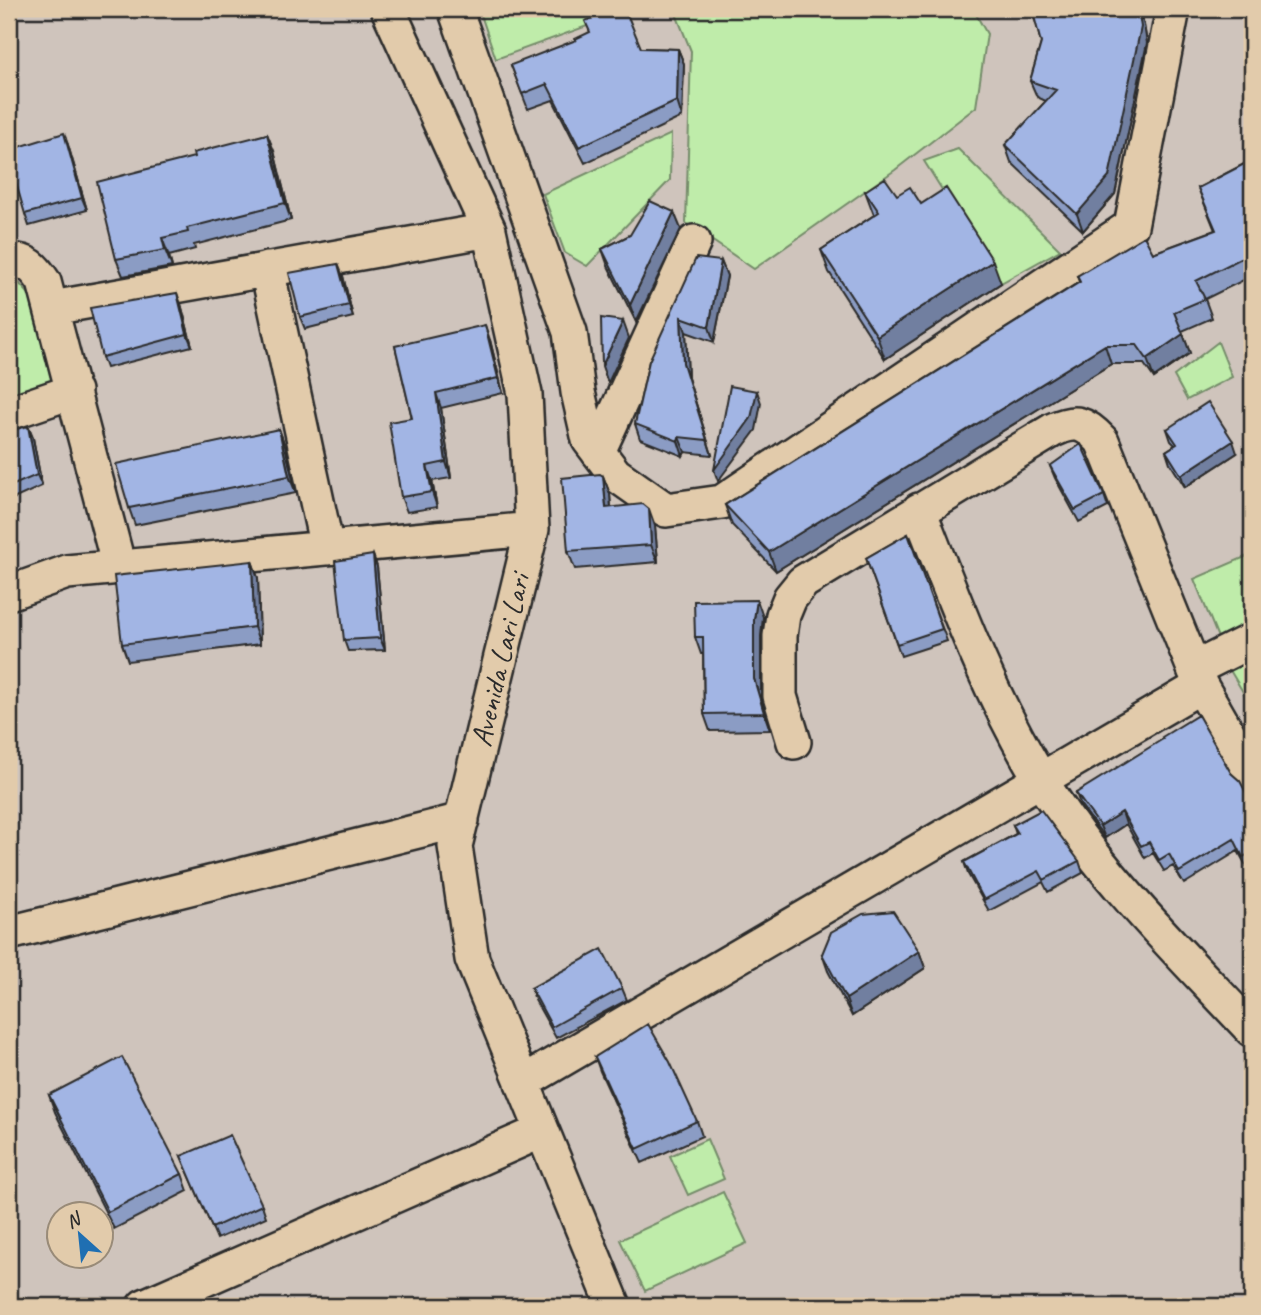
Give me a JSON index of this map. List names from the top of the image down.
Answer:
{
  "streets": {
    "street": ["Avenida Lari Lari"]
  },
  "north": "top left"
}
